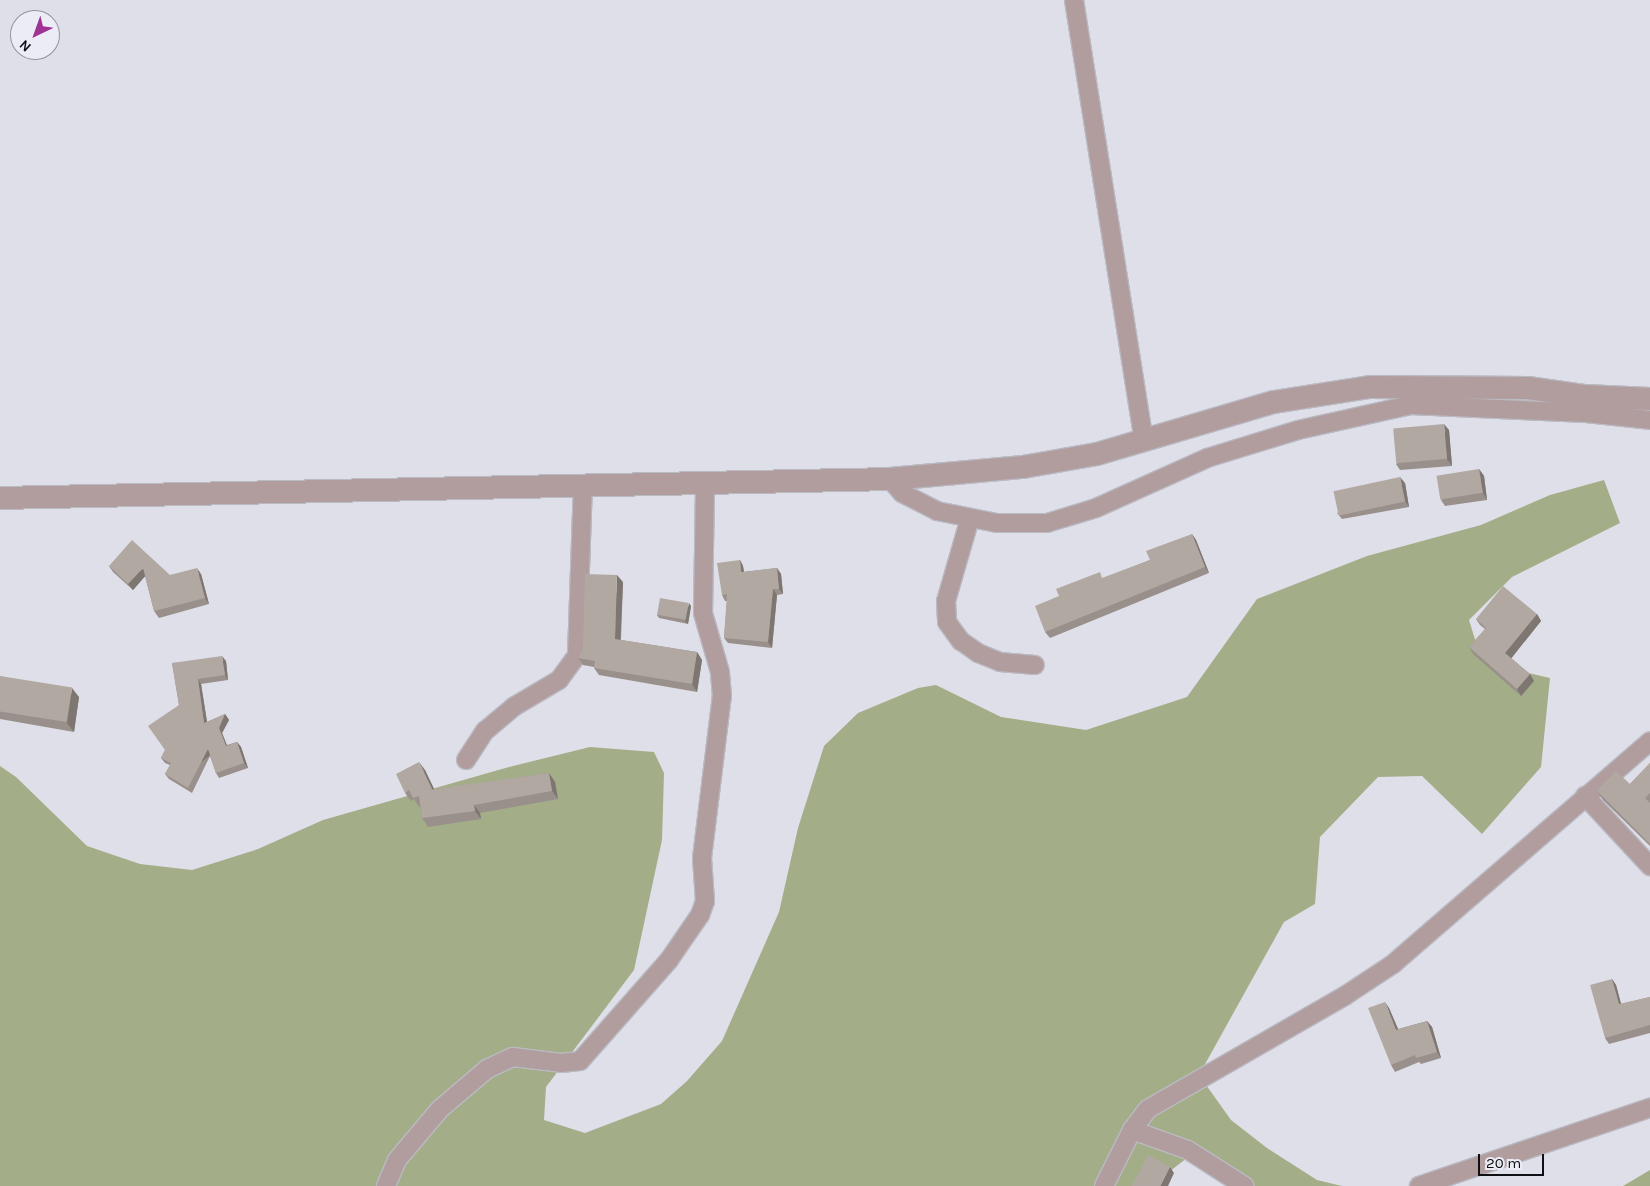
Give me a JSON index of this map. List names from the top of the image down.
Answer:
{
  "scale_bar": "20 m",
  "north": "bottom left"
}
